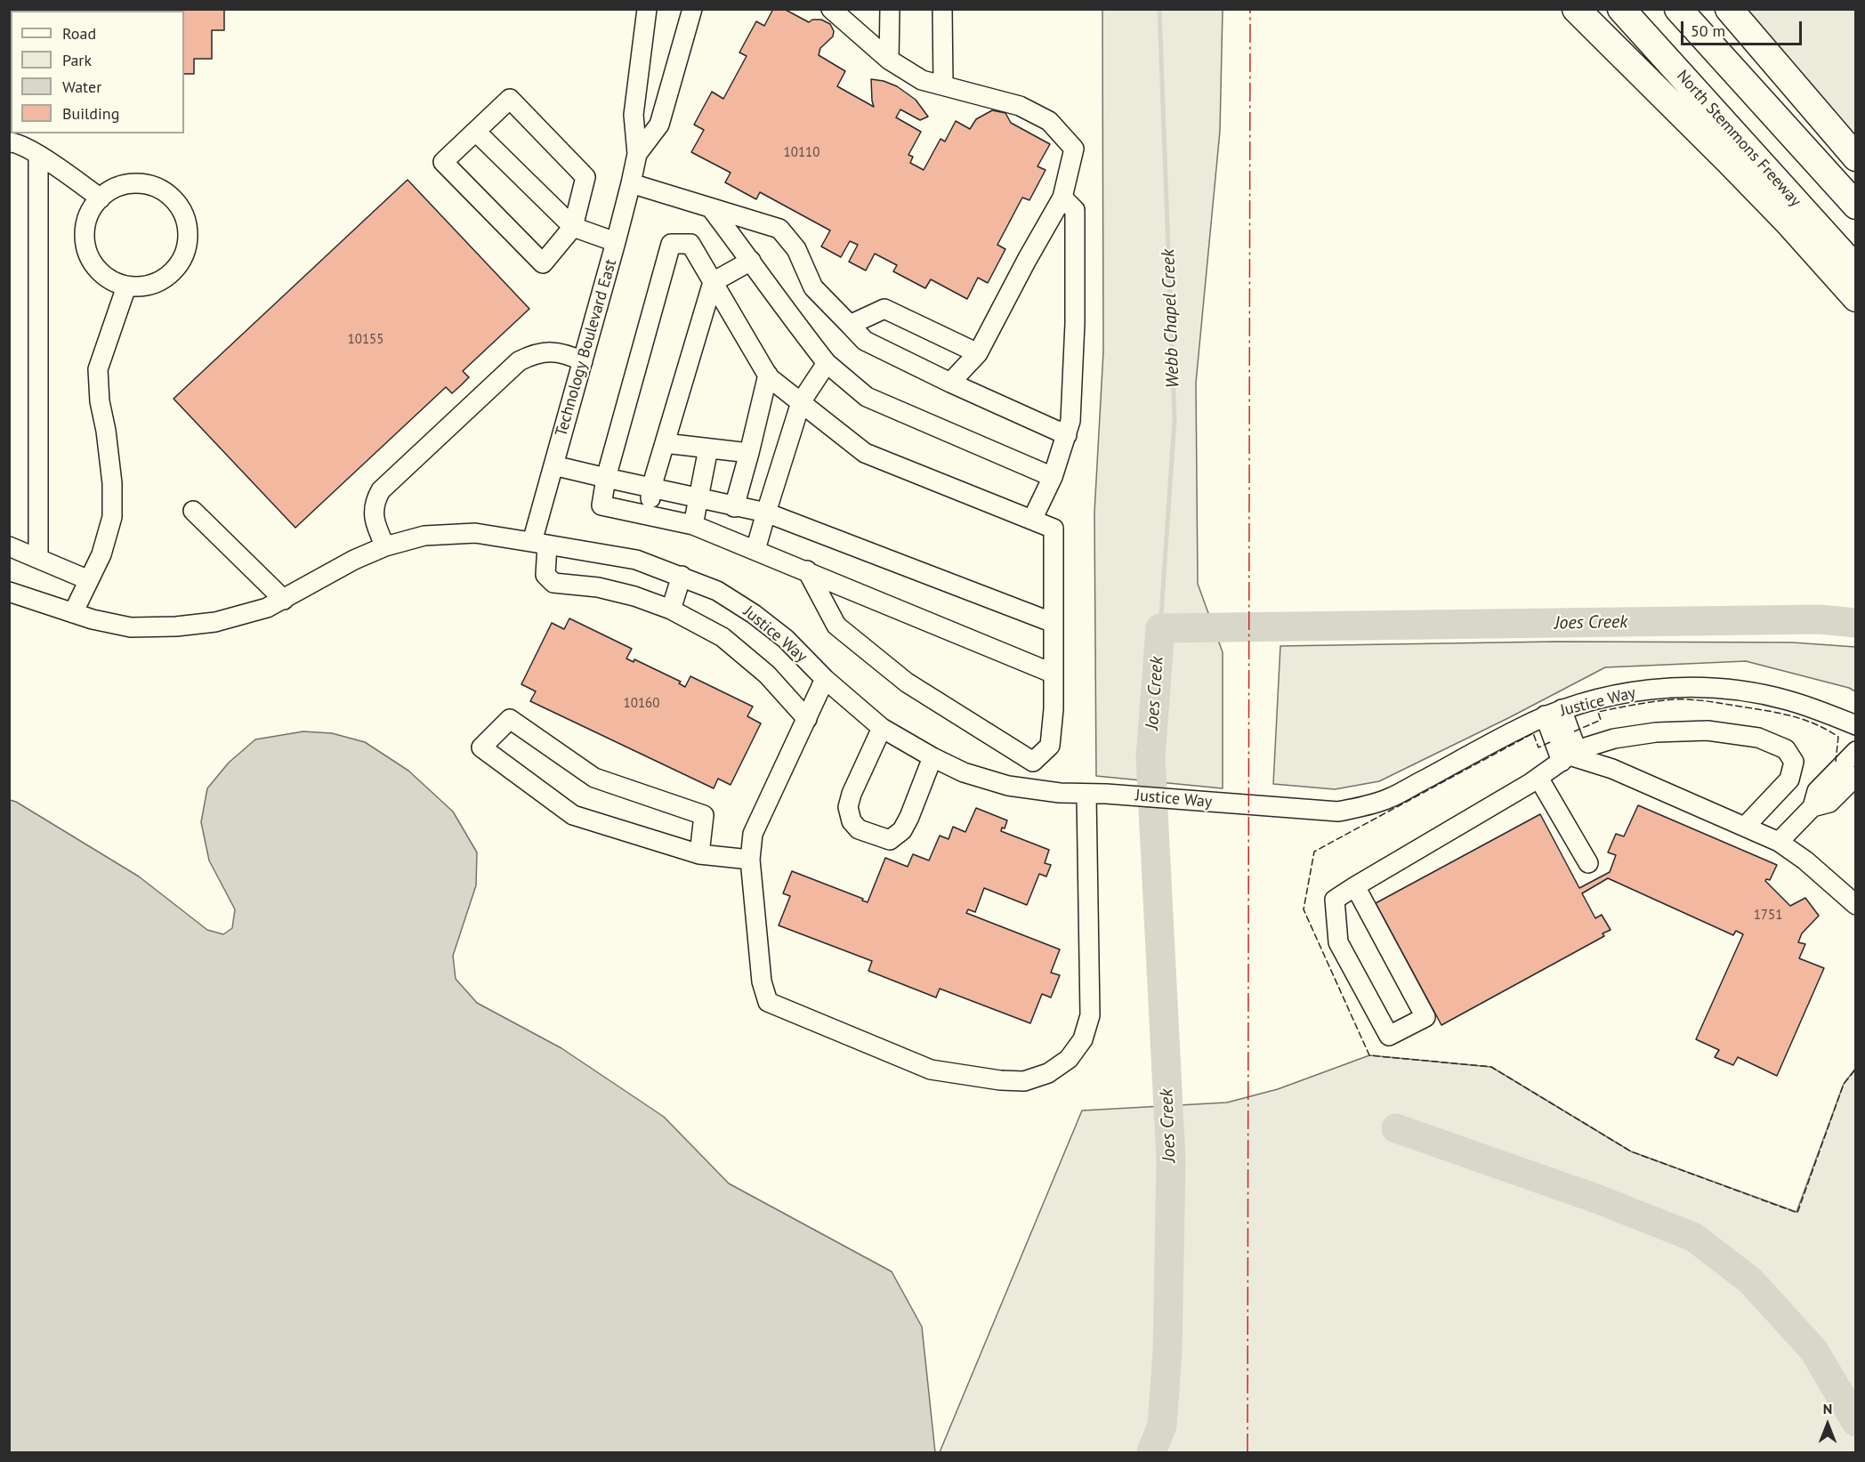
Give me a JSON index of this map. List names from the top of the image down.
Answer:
{
  "streets": {
    "highway": ["North Stemmons Freeway"],
    "street": ["Technology Boulevard East", "Justice Way"]
  },
  "crossings": [
    ["Technology Boulevard East", "Justice Way"]
  ],
  "water": ["Webb Chapel Creek", "Joes Creek"],
  "house_numbers": [
    "10110",
    "10155",
    "10160",
    "1751"
  ],
  "legend": [
    "Road",
    "Park",
    "Water",
    "Building"
  ],
  "scale_bar": "50 m",
  "north": "top"
}
